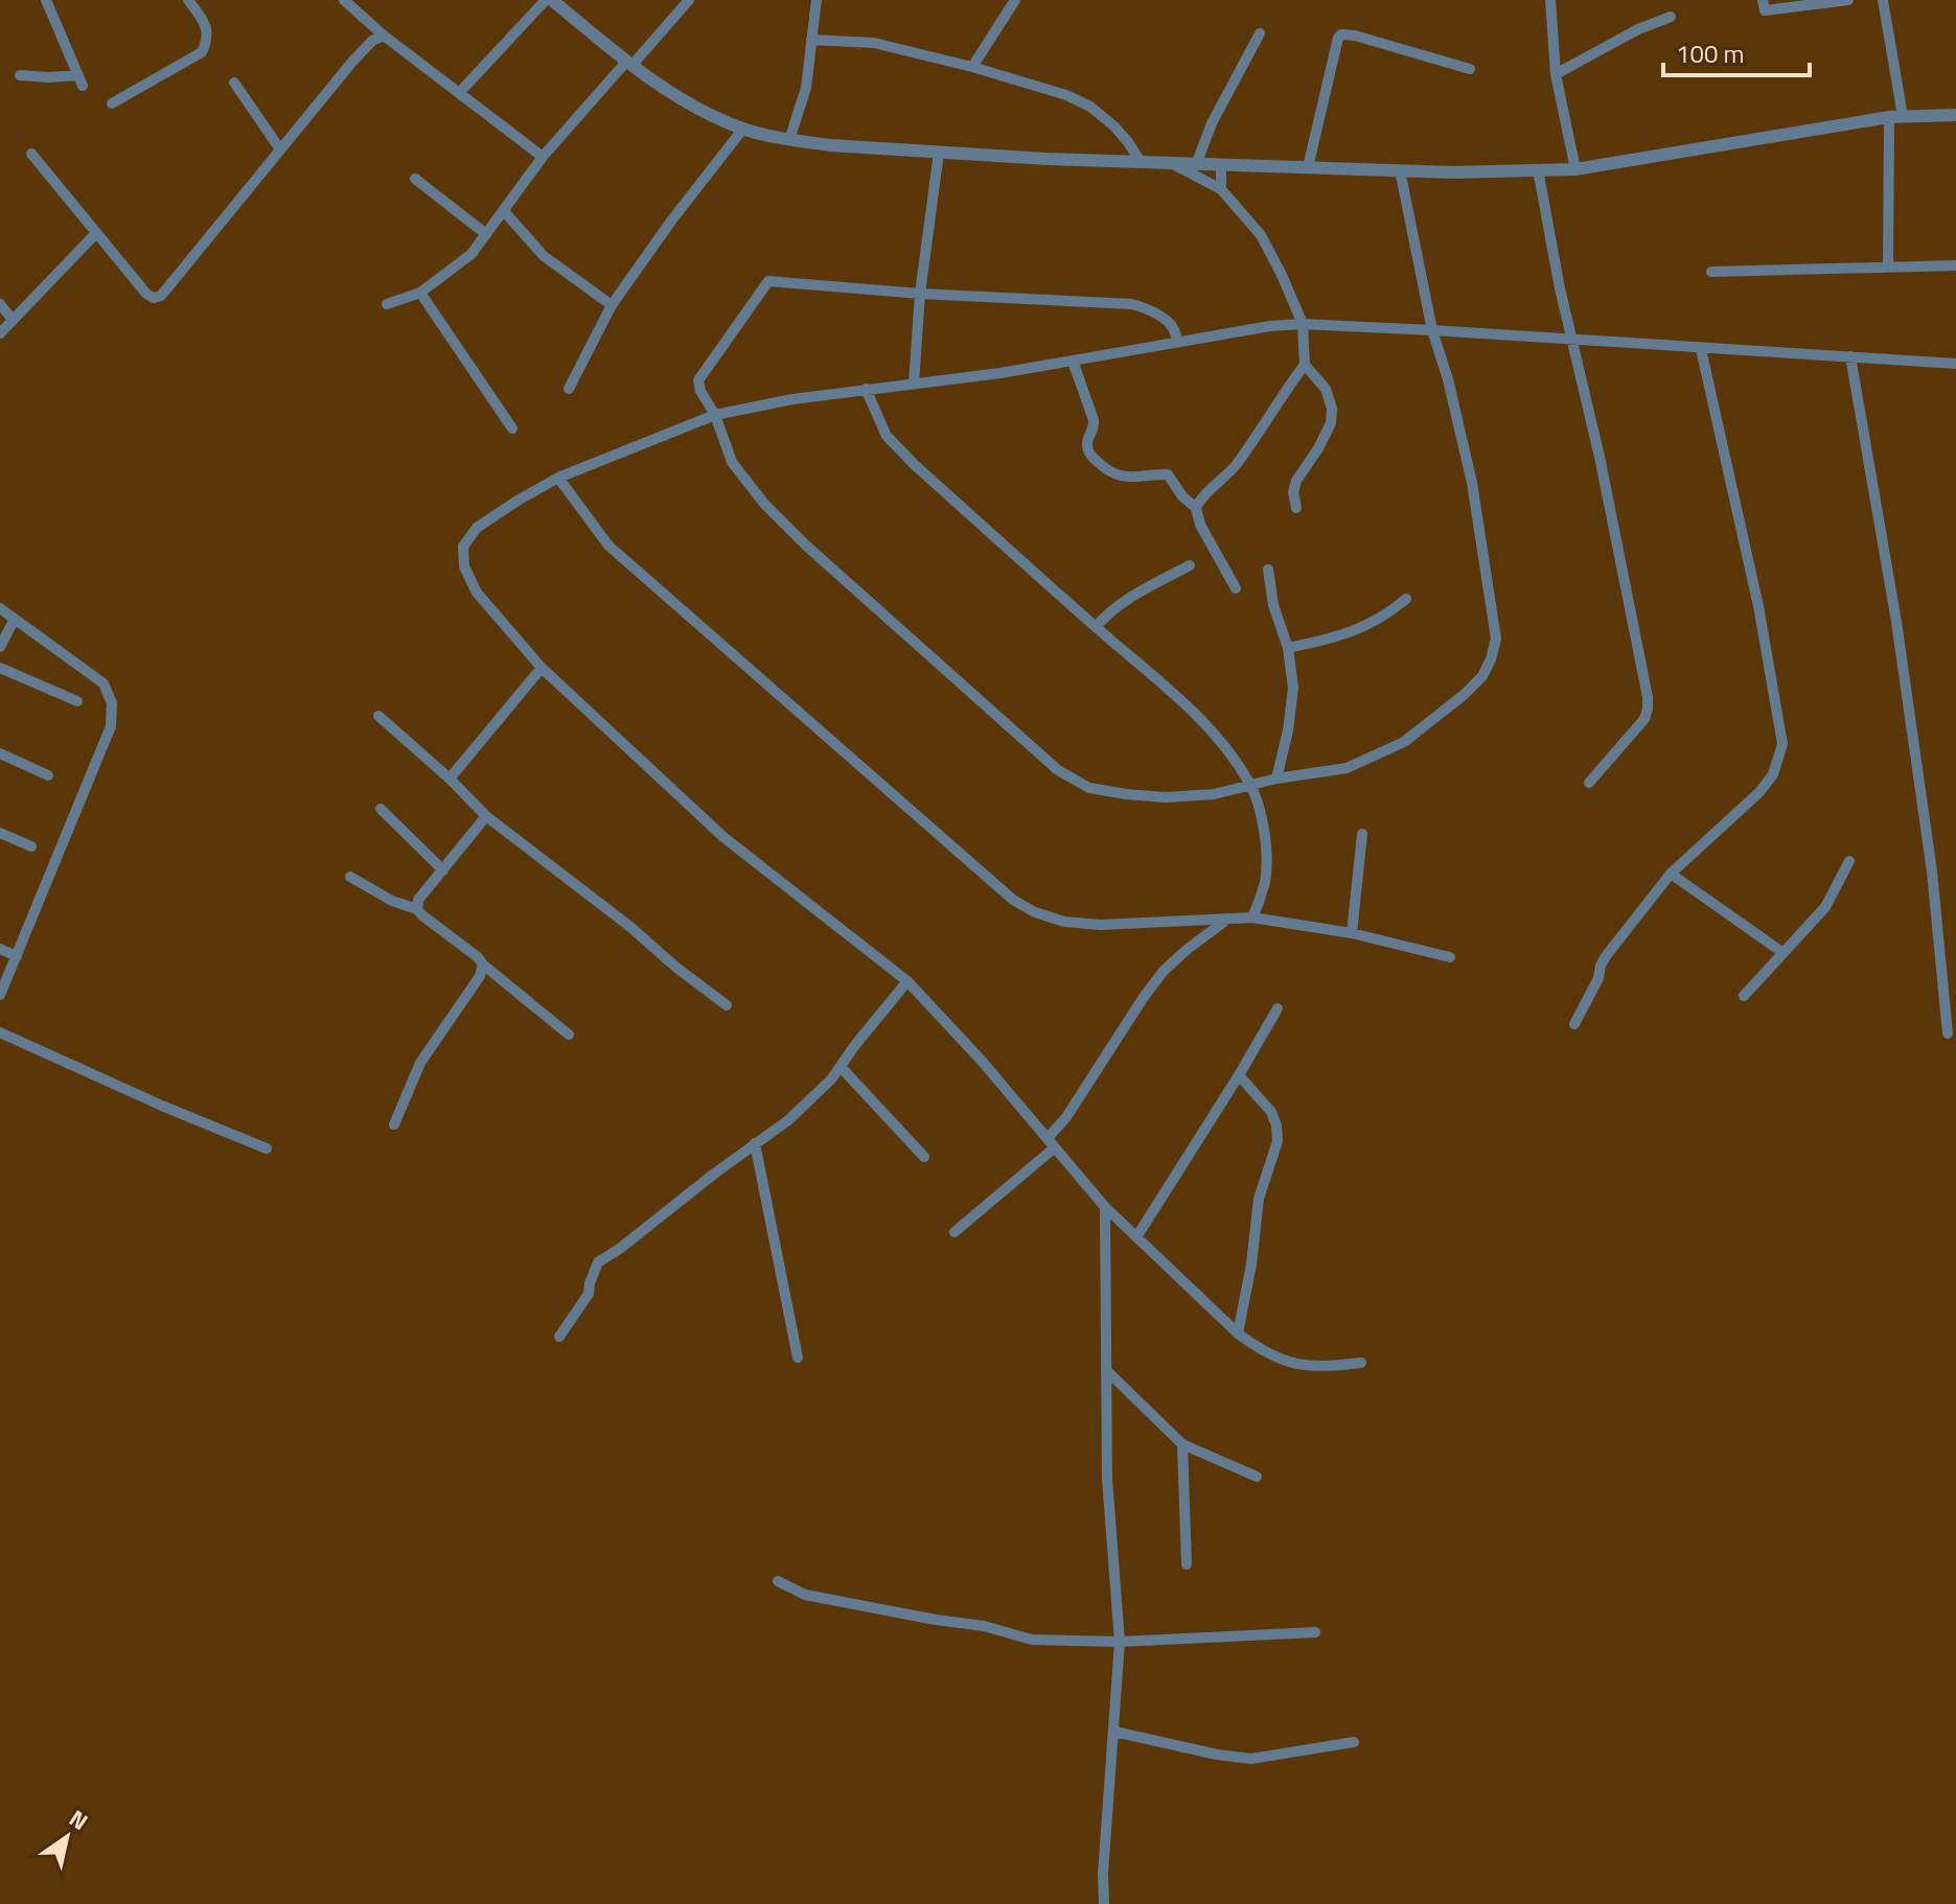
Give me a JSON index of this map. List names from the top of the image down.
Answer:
{
  "scale_bar": "100 m",
  "north": "top right"
}
